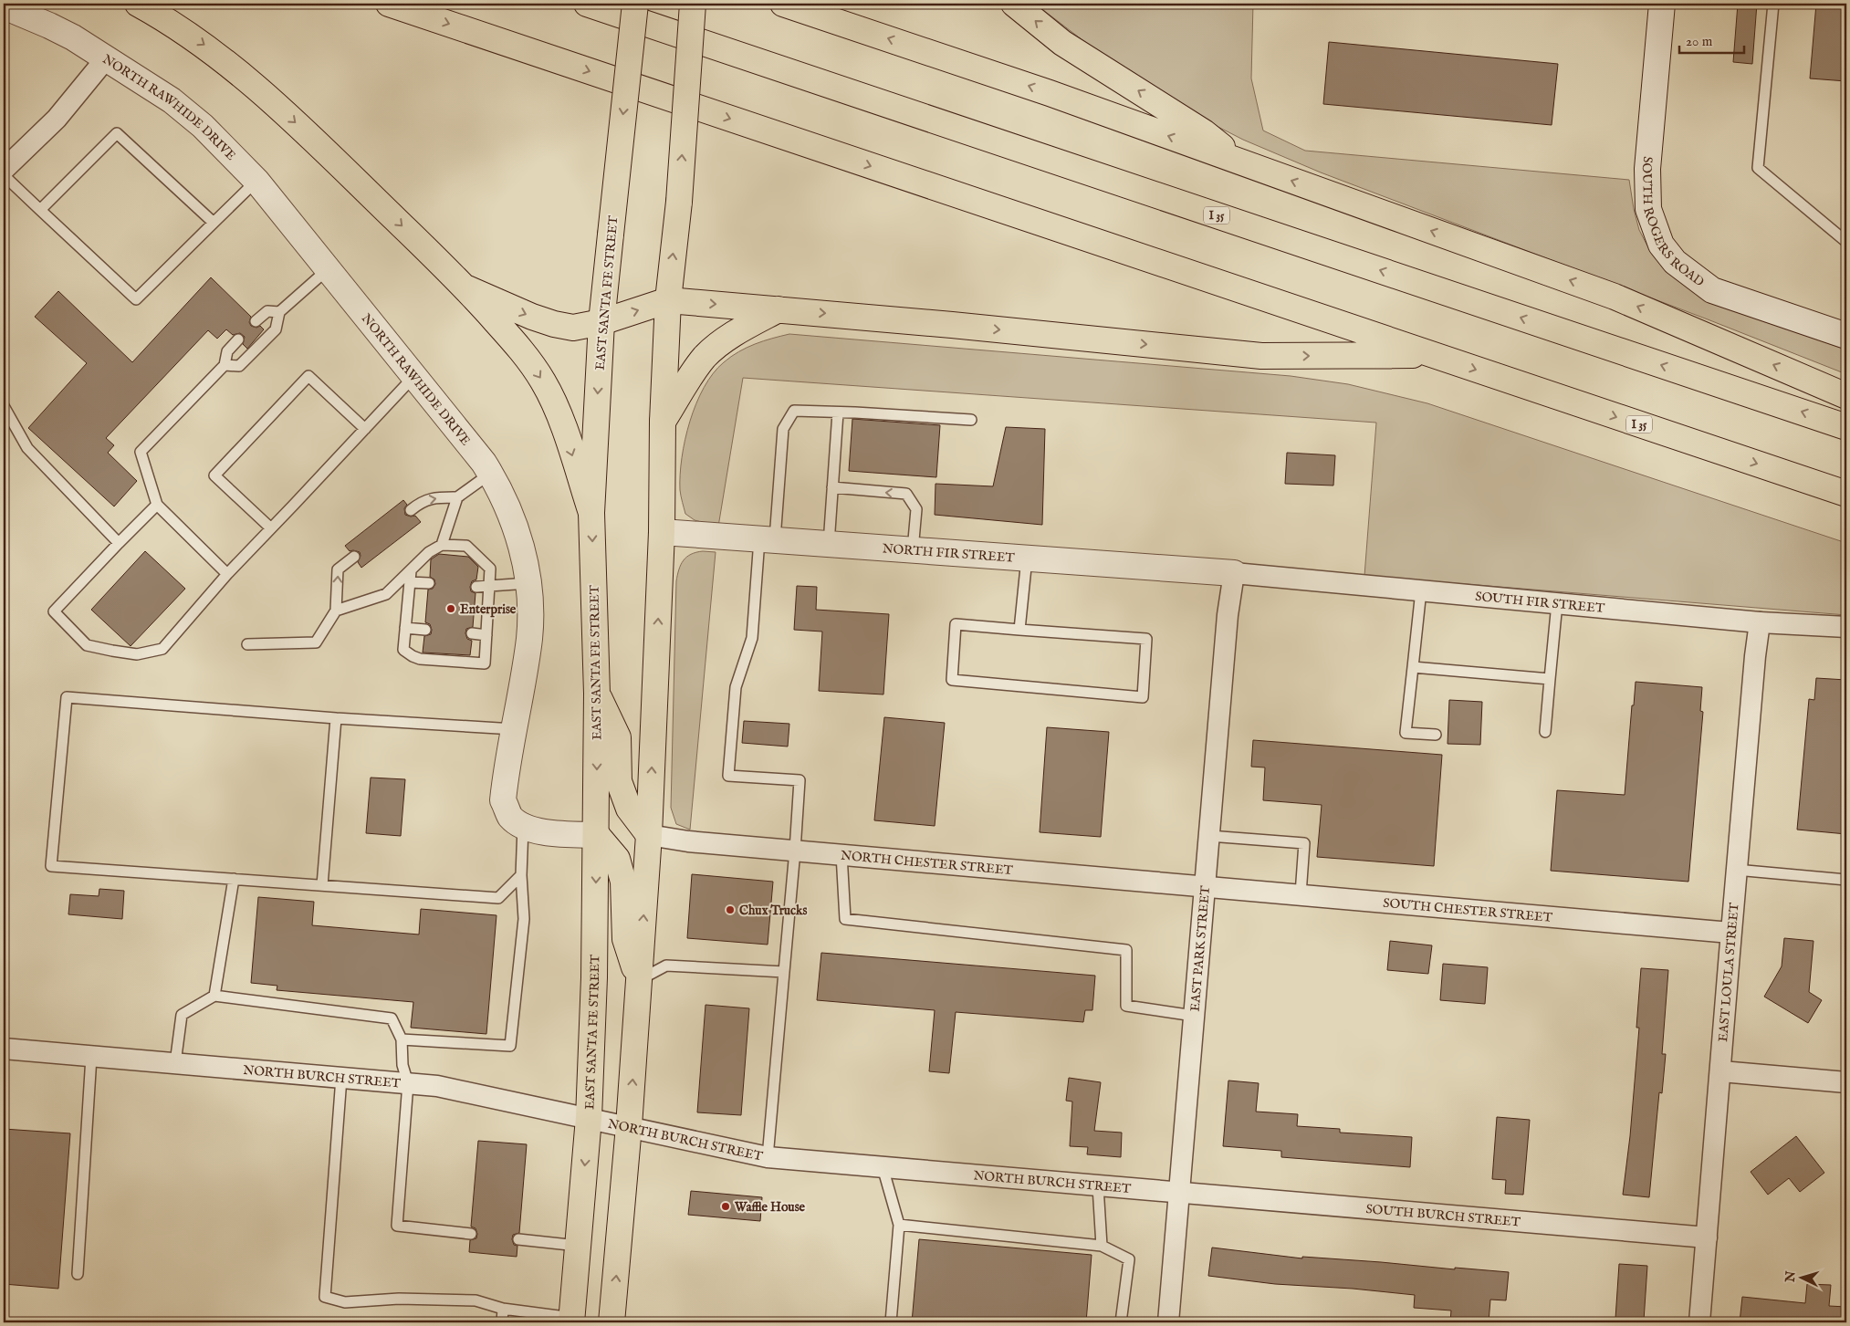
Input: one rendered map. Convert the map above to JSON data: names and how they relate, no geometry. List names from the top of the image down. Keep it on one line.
{"streets":{"main road":["I 35","EAST SANTA FE STREET"],"street":["NORTH RAWHIDE DRIVE","SOUTH ROGERS ROAD","NORTH FIR STREET","SOUTH FIR STREET","NORTH CHESTER STREET","SOUTH CHESTER STREET","EAST PARK STREET","EAST LOULA STREET","NORTH BURCH STREET","SOUTH BURCH STREET"]},"crossings":[["EAST SANTA FE STREET","NORTH BURCH STREET"],["NORTH FIR STREET","SOUTH FIR STREET"],["NORTH FIR STREET","EAST PARK STREET"],["SOUTH FIR STREET","EAST PARK STREET"],["SOUTH FIR STREET","EAST LOULA STREET"],["NORTH CHESTER STREET","SOUTH CHESTER STREET"],["NORTH CHESTER STREET","EAST PARK STREET"],["SOUTH CHESTER STREET","EAST PARK STREET"],["SOUTH CHESTER STREET","EAST LOULA STREET"],["EAST PARK STREET","NORTH BURCH STREET"],["EAST PARK STREET","SOUTH BURCH STREET"],["EAST LOULA STREET","SOUTH BURCH STREET"],["NORTH BURCH STREET","SOUTH BURCH STREET"]],"places":["Enterprise","Chux Trucks","Waffle House"],"scale_bar":"20 m","north":"left"}
